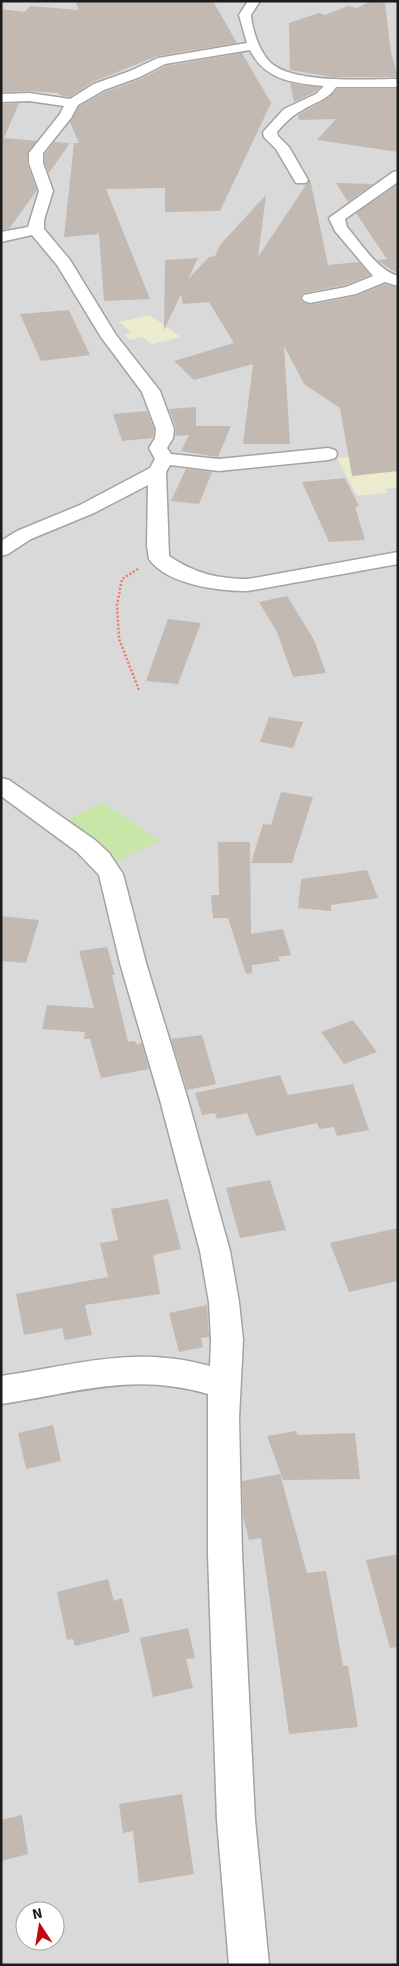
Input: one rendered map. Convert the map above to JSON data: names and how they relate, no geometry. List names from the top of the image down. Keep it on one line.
{"north":"top"}
